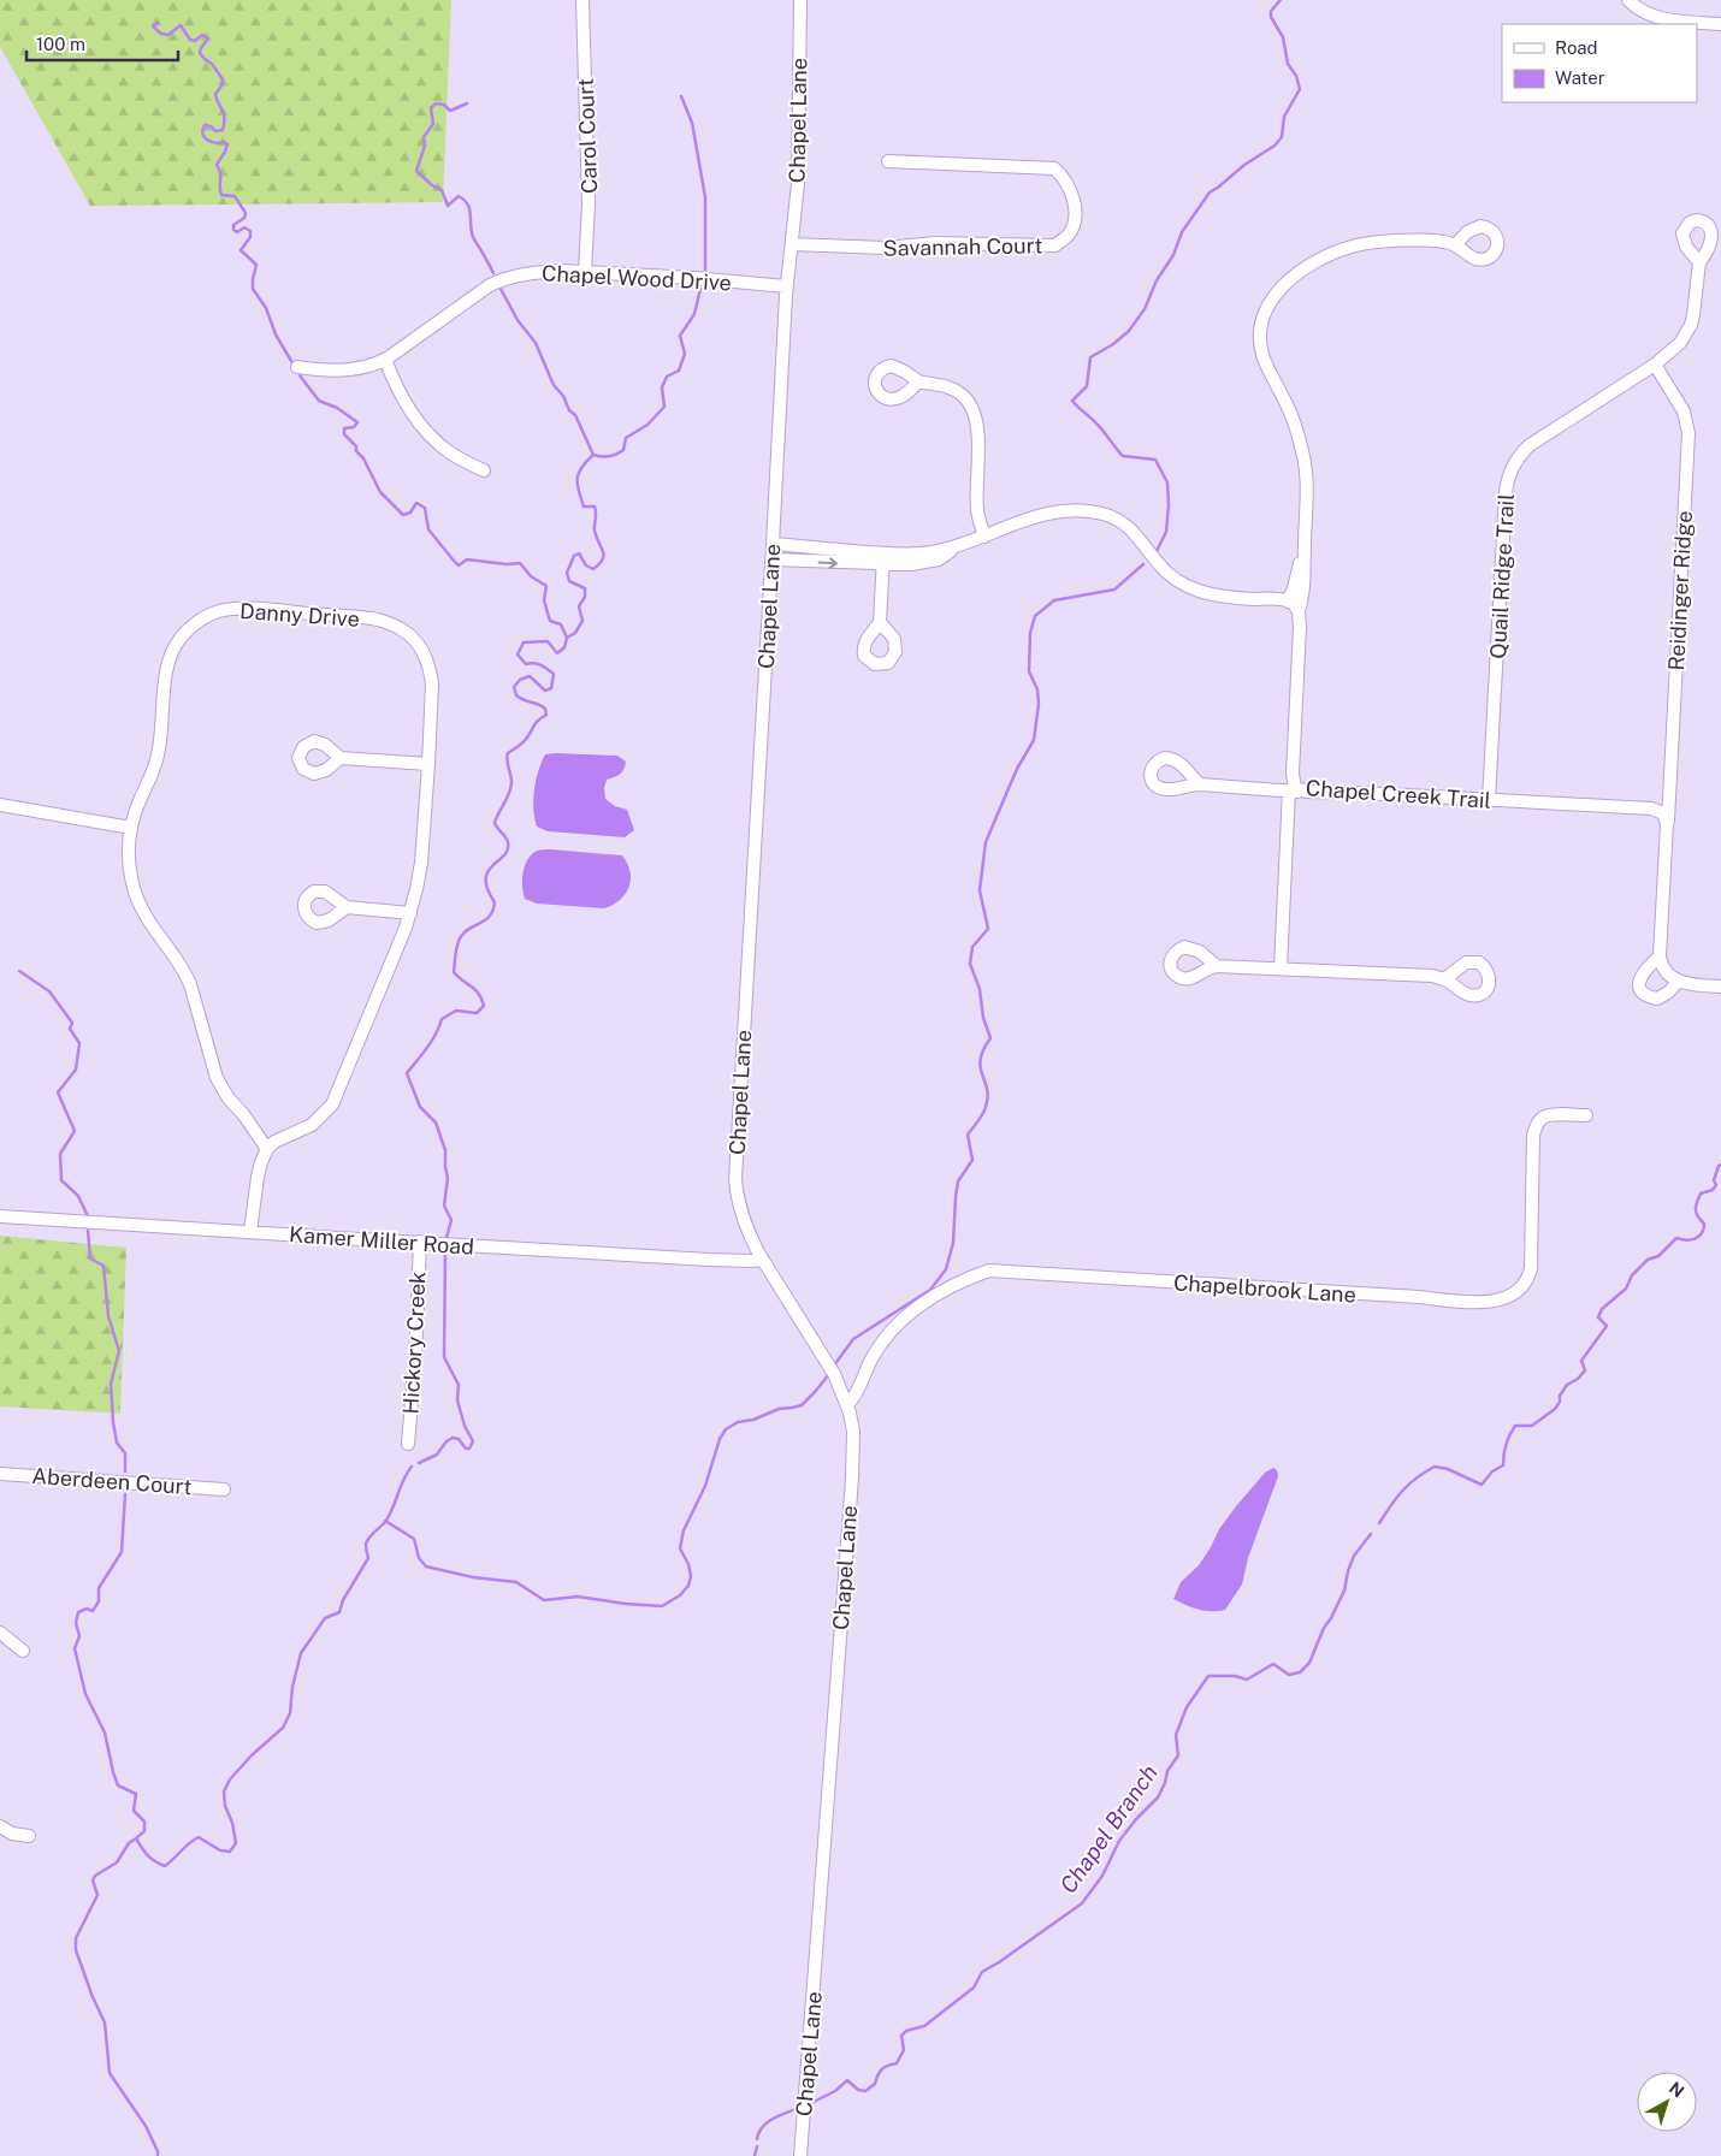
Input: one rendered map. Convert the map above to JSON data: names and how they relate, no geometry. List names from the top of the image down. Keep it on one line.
{"streets":{"street":["Chapel Lane","Carol Court","Savannah Court","Chapel Wood Drive","Quail Ridge Trail","Reidinger Ridge","Danny Drive","Chapel Creek Trail","Kamer Miller Road","Chapelbrook Lane","Hickory Creek","Aberdeen Court"]},"crossings":[["Chapel Lane","Savannah Court"],["Chapel Lane","Chapel Wood Drive"],["Chapel Lane","Kamer Miller Road"],["Chapel Lane","Chapelbrook Lane"],["Carol Court","Chapel Wood Drive"],["Quail Ridge Trail","Reidinger Ridge"],["Quail Ridge Trail","Chapel Creek Trail"],["Reidinger Ridge","Chapel Creek Trail"],["Kamer Miller Road","Hickory Creek"]],"water":["Chapel Branch"],"legend":["Road","Water"],"scale_bar":"100 m","north":"top right"}
